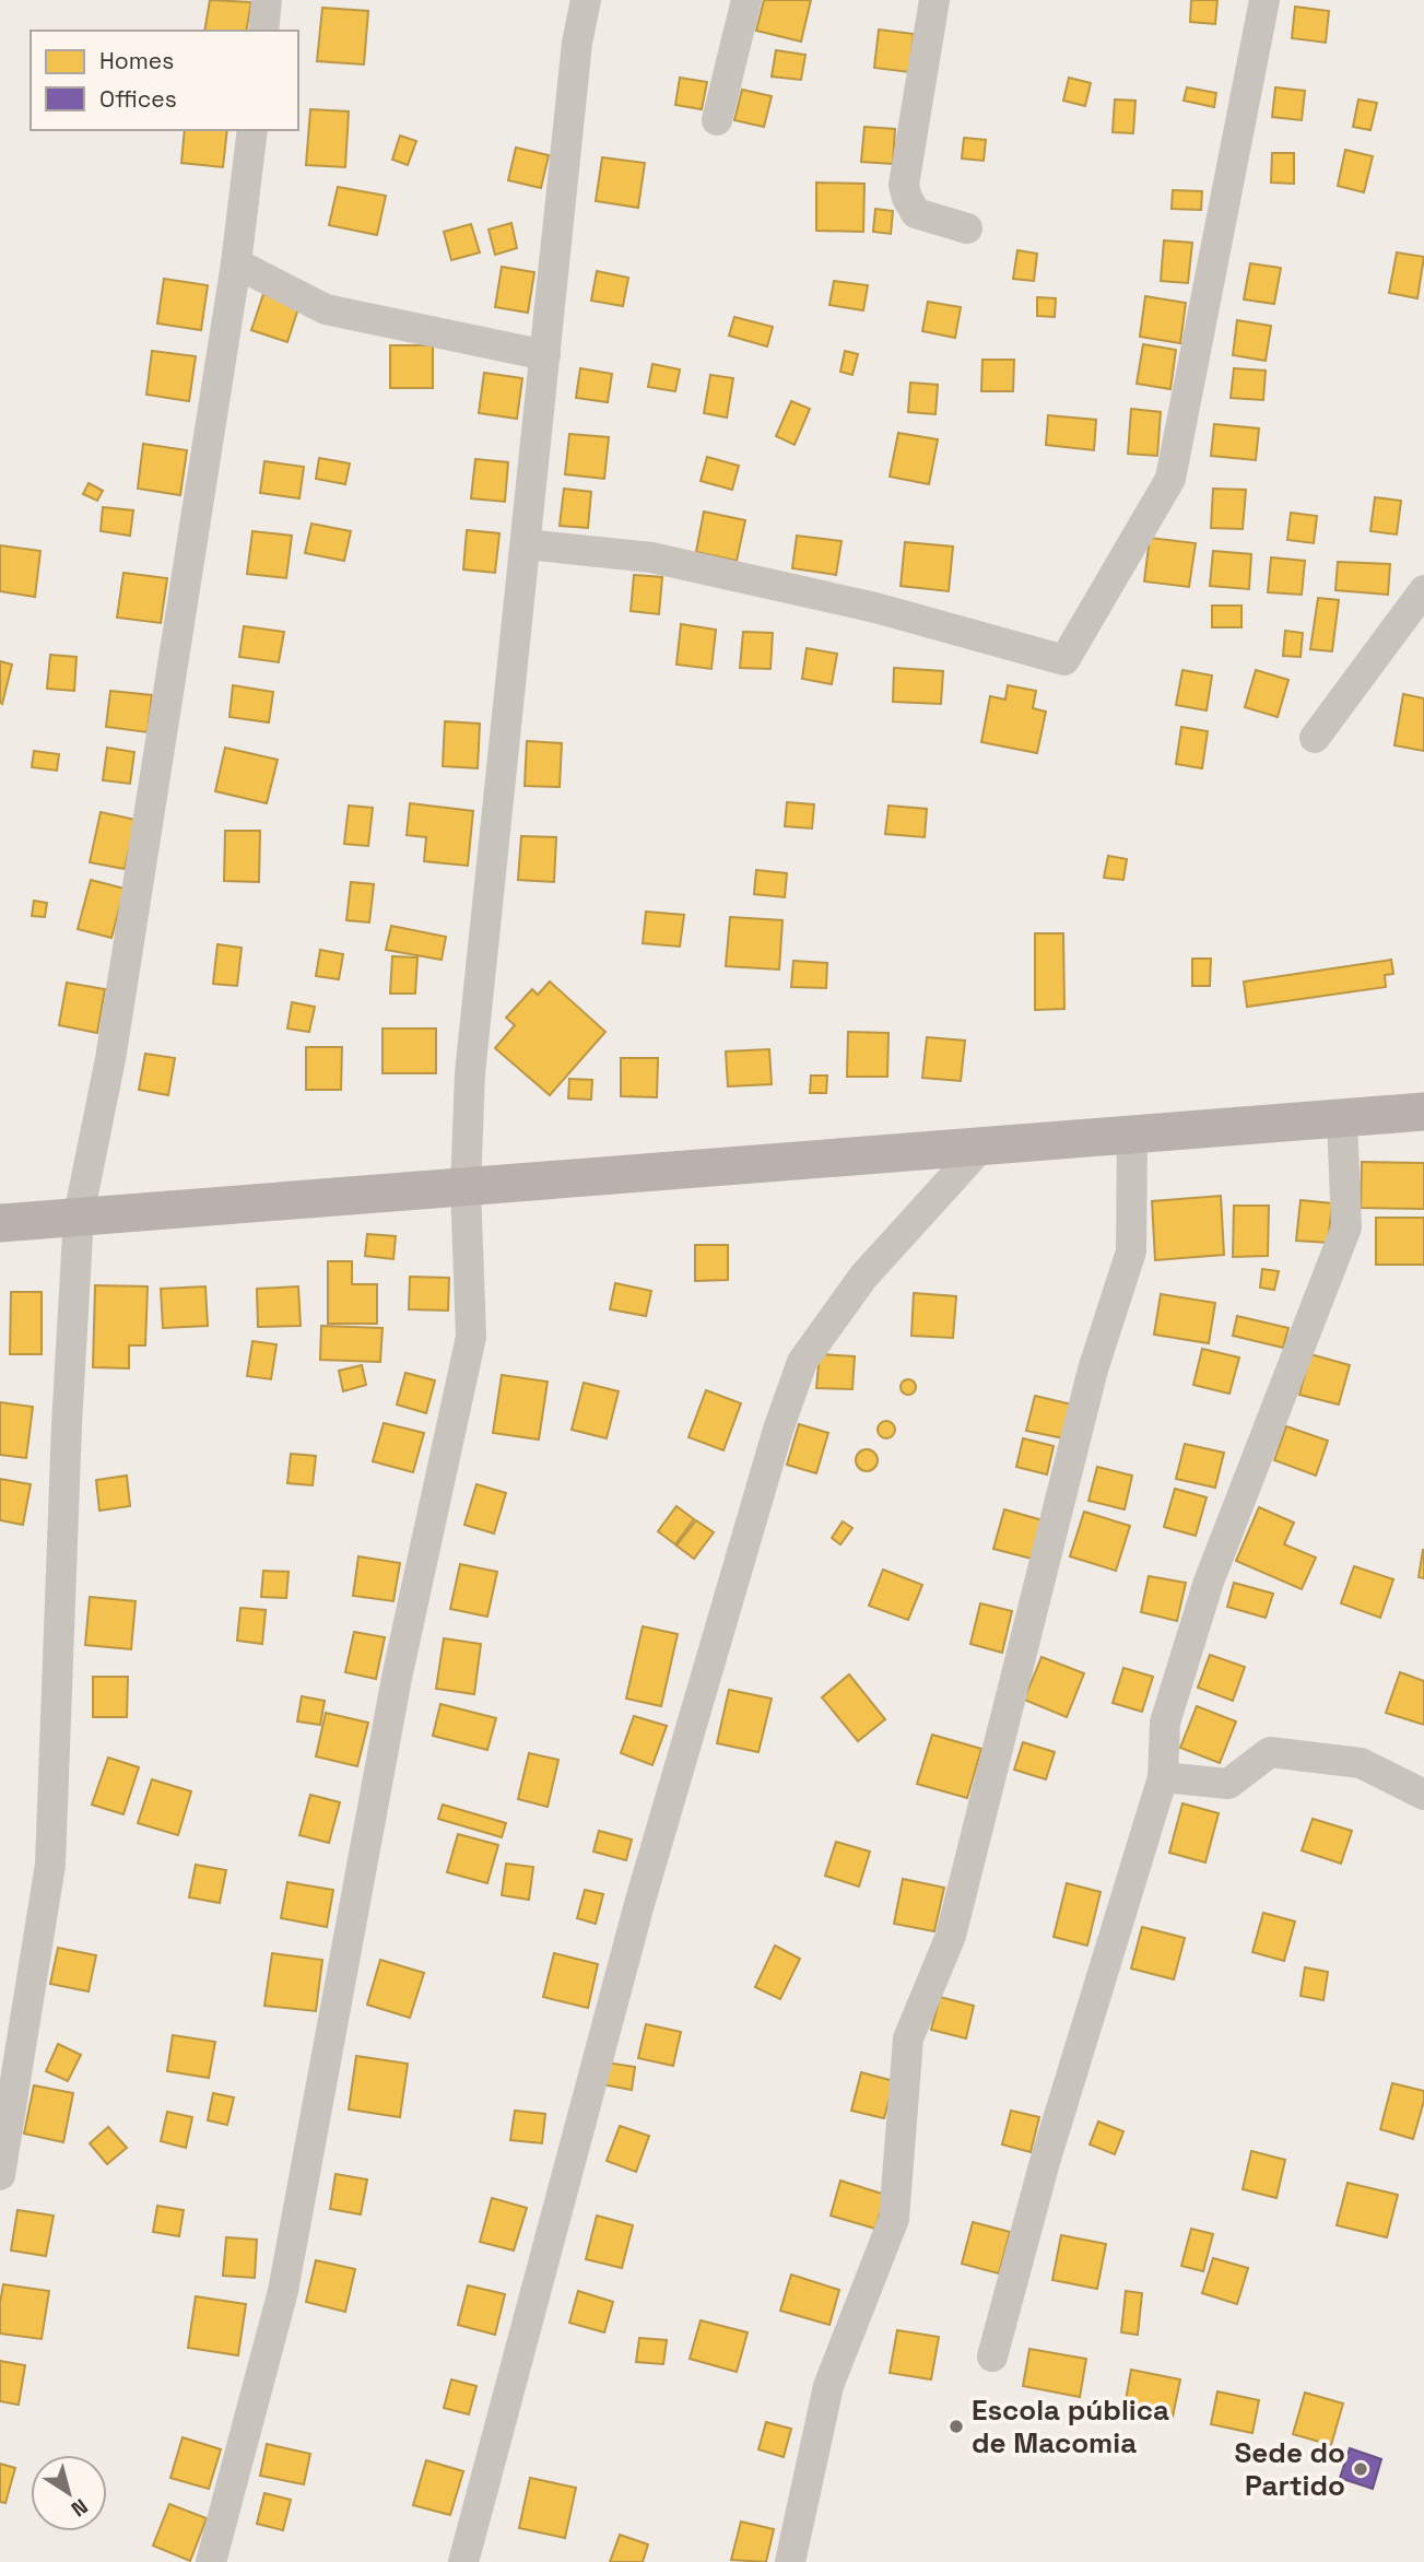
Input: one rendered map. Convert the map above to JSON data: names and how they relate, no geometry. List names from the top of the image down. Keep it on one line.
{"places":["Escola pública de Macomia","Sede do Partido"],"legend":["Homes","Offices"],"north":"bottom right"}
